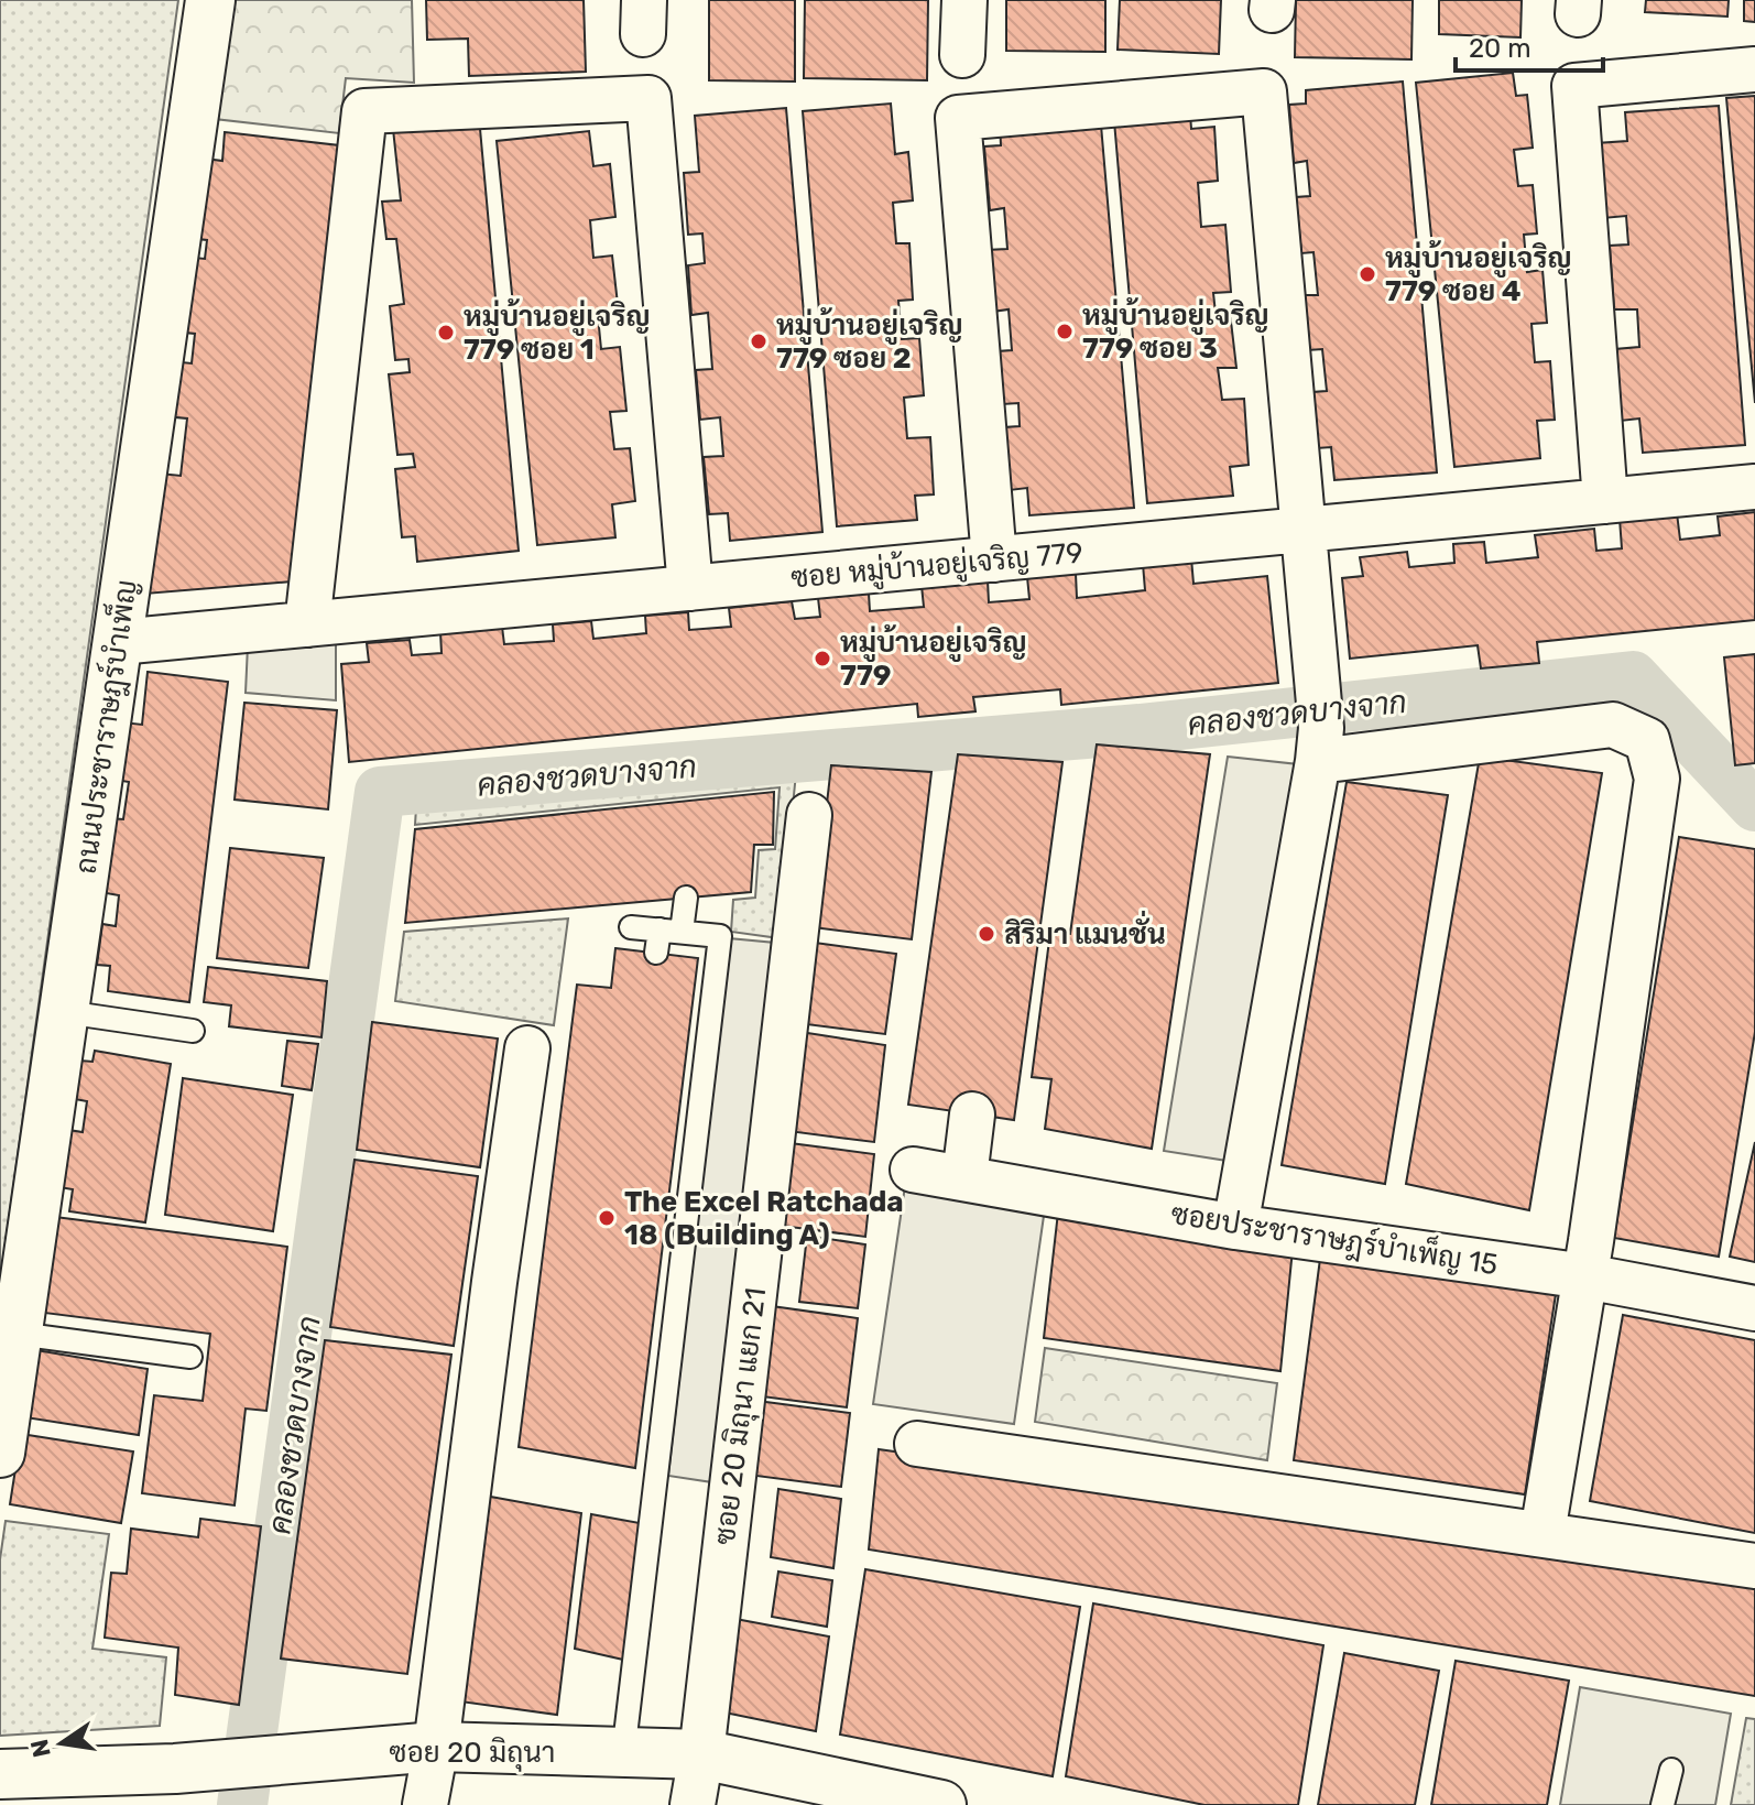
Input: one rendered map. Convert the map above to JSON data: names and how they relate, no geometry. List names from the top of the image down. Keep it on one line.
{"streets":{"street":["ซอย หมู่บ้านอยู่เจริญ 779","ถนนประชาราษฎร์บำเพ็ญ","ซอยประชาราษฎร์บำเพ็ญ 15","ซอย 20 มิถุนา แยก 21","ซอย 20 มิถุนา"]},"crossings":[["ซอย หมู่บ้านอยู่เจริญ 779","ถนนประชาราษฎร์บำเพ็ญ"],["ซอย 20 มิถุนา แยก 21","ซอย 20 มิถุนา"]],"water":["คลองชวดบางจาก"],"places":["หมู่บ้านอยู่เจริญ 779 ซอย 4","หมู่บ้านอยู่เจริญ 779 ซอย 3","หมู่บ้านอยู่เจริญ 779 ซอย 1","หมู่บ้านอยู่เจริญ 779 ซอย 2","หมู่บ้านอยู่เจริญ 779","สิริมา แมนชั่น","The Excel Ratchada 18 (Building A)"],"scale_bar":"20 m","north":"left"}
